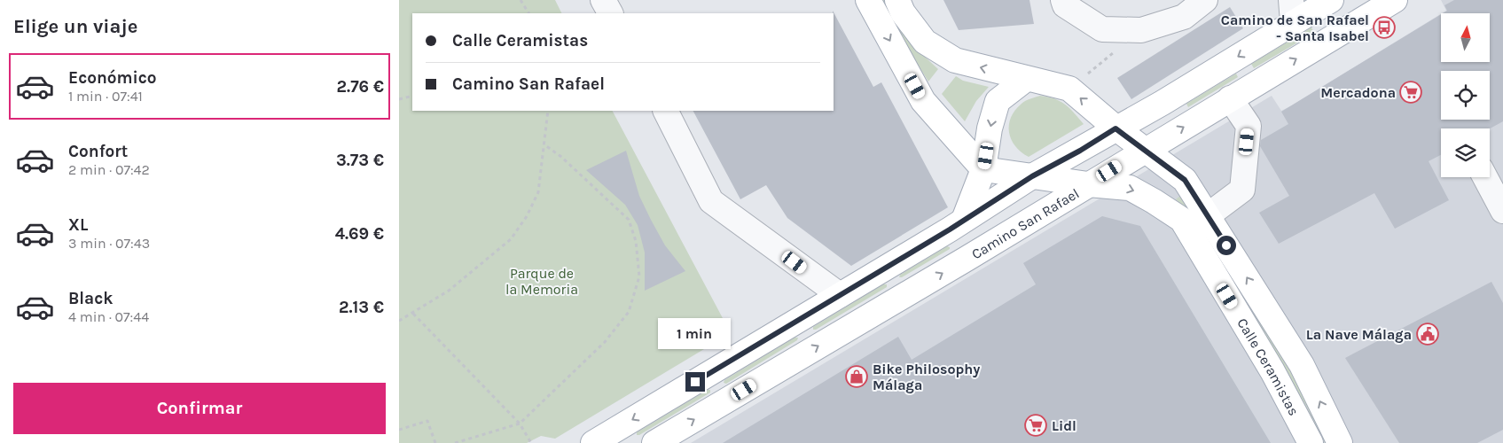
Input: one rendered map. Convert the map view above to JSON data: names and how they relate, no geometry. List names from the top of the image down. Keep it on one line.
{"streets":{"main road":["Camino San Rafael","Calle Ceramistas"]},"crossings":[["Camino San Rafael","Calle Ceramistas"]],"parks":["Parque de la Memoria"],"places":{"bus stop":["Camino de San Rafael - Santa Isabel"],"supermarket":["Mercadona","Lidl"],"public building":["La Nave Málaga"],"shop":["Bike Philosophy Málaga"]},"north":"top","page":{"heading":"Elige un viaje","banner":["Calle Ceramistas","Camino San Rafael"],"list":[{"name":"Económico","note":"1 min · 07:41","value":"2.76 €"},{"name":"Confort","note":"2 min · 07:42","value":"3.73 €"},{"name":"XL","note":"3 min · 07:43","value":"4.69 €"},{"name":"Black","note":"4 min · 07:44","value":"2.13 €"}],"bubble":"1 min","buttons":"Confirmar"}}
